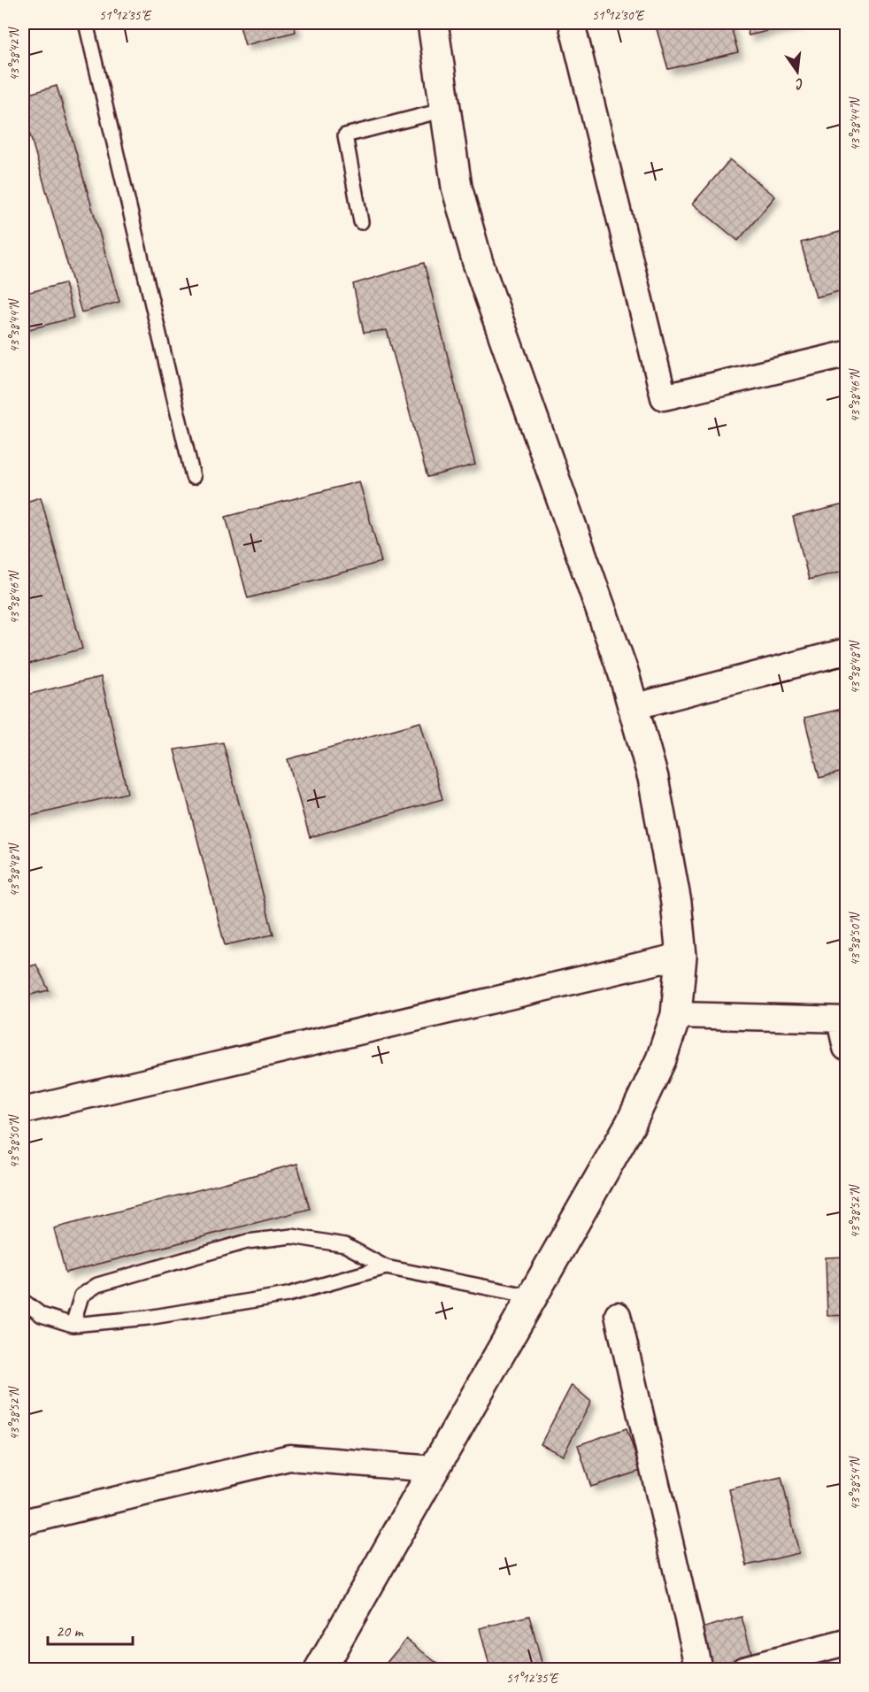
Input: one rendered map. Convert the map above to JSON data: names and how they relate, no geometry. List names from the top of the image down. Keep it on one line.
{"scale_bar":"20 m","north":"bottom","coordinates":["51°12'35\"E","51°12'30\"E","43°38'42\"N","43°38'44\"N","43°38'46\"N","43°38'48\"N","43°38'50\"N","43°38'52\"N","43°38'54\"N"]}
